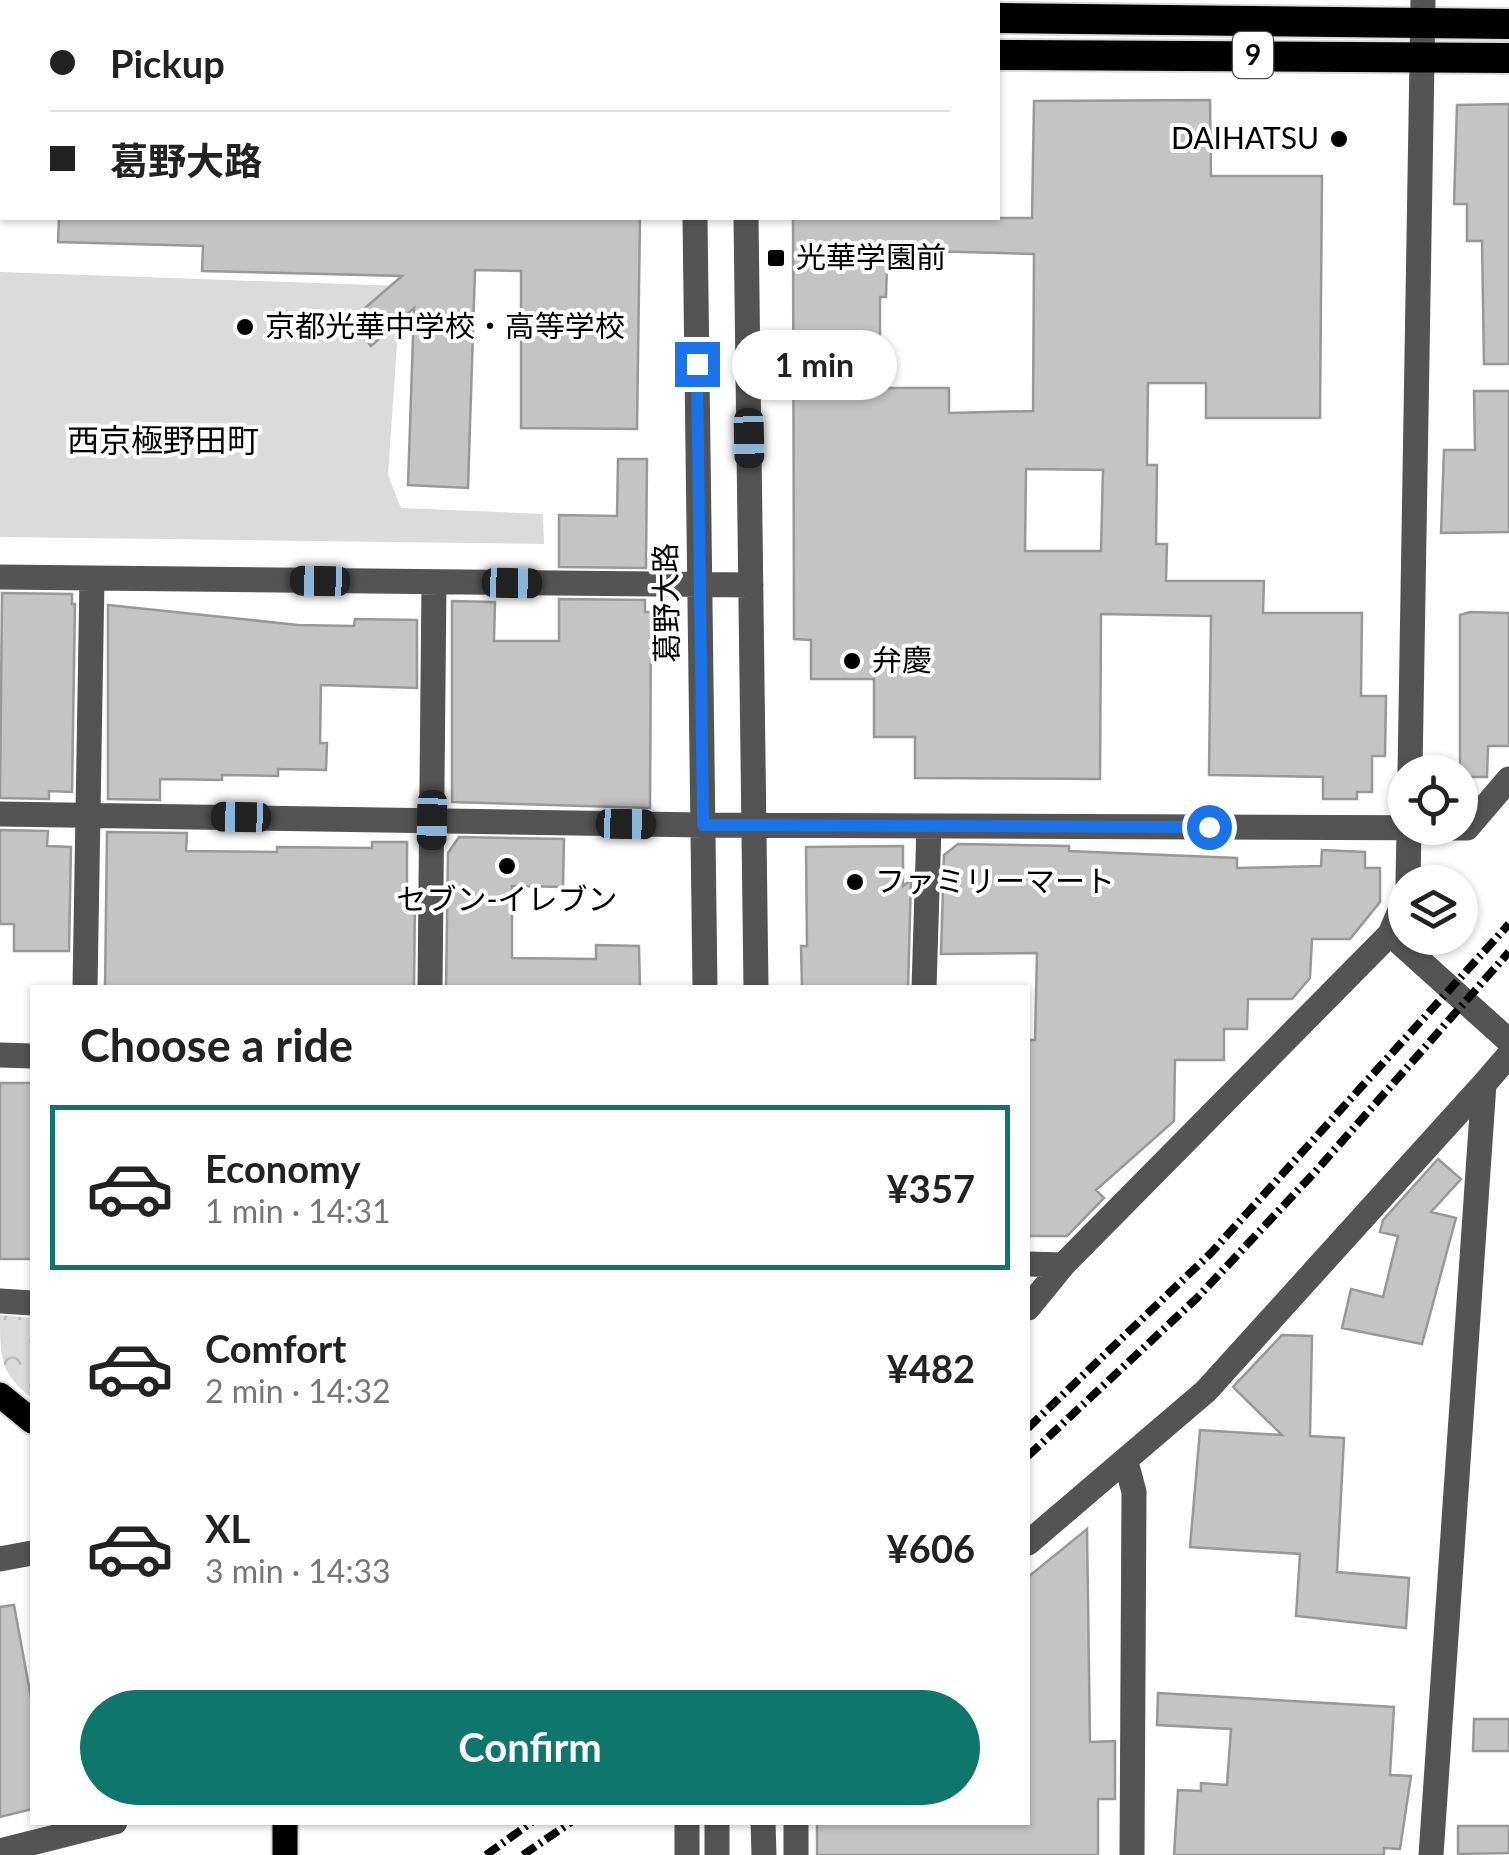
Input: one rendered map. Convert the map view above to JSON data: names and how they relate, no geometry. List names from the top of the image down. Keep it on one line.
{"streets":{"highway":["9"],"street":["葛野大路"]},"districts":["西京極野田町"],"places":{"other":["DAIHATSU","京都光華中学校・高等学校","弁慶","セブン-イレブン","ファミリーマート"],"transit":["光華学園前"]},"page":{"banner":["Pickup","葛野大路"],"bubble":"1 min","heading":"Choose a ride","list":[{"name":"Economy","note":"1 min · 14:31","value":"¥357"},{"name":"Comfort","note":"2 min · 14:32","value":"¥482"},{"name":"XL","note":"3 min · 14:33","value":"¥606"}],"buttons":"Confirm"}}
